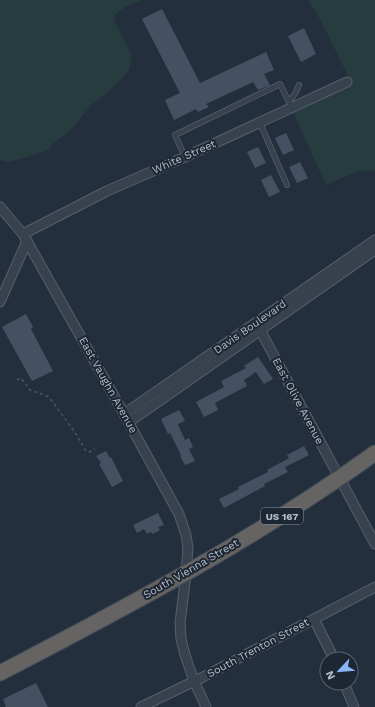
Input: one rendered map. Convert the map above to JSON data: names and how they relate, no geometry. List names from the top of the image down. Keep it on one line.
{"streets":{"highway":["US 167","South Vienna Street"],"street":["White Street","Davis Boulevard","East Vaughn Avenue","East Olive Avenue","South Trenton Street"]},"crossings":[["White Street","East Vaughn Avenue"],["Davis Boulevard","East Vaughn Avenue"],["Davis Boulevard","East Olive Avenue"],["East Vaughn Avenue","South Vienna Street"],["East Vaughn Avenue","South Trenton Street"],["East Olive Avenue","South Vienna Street"]],"north":"bottom left"}
